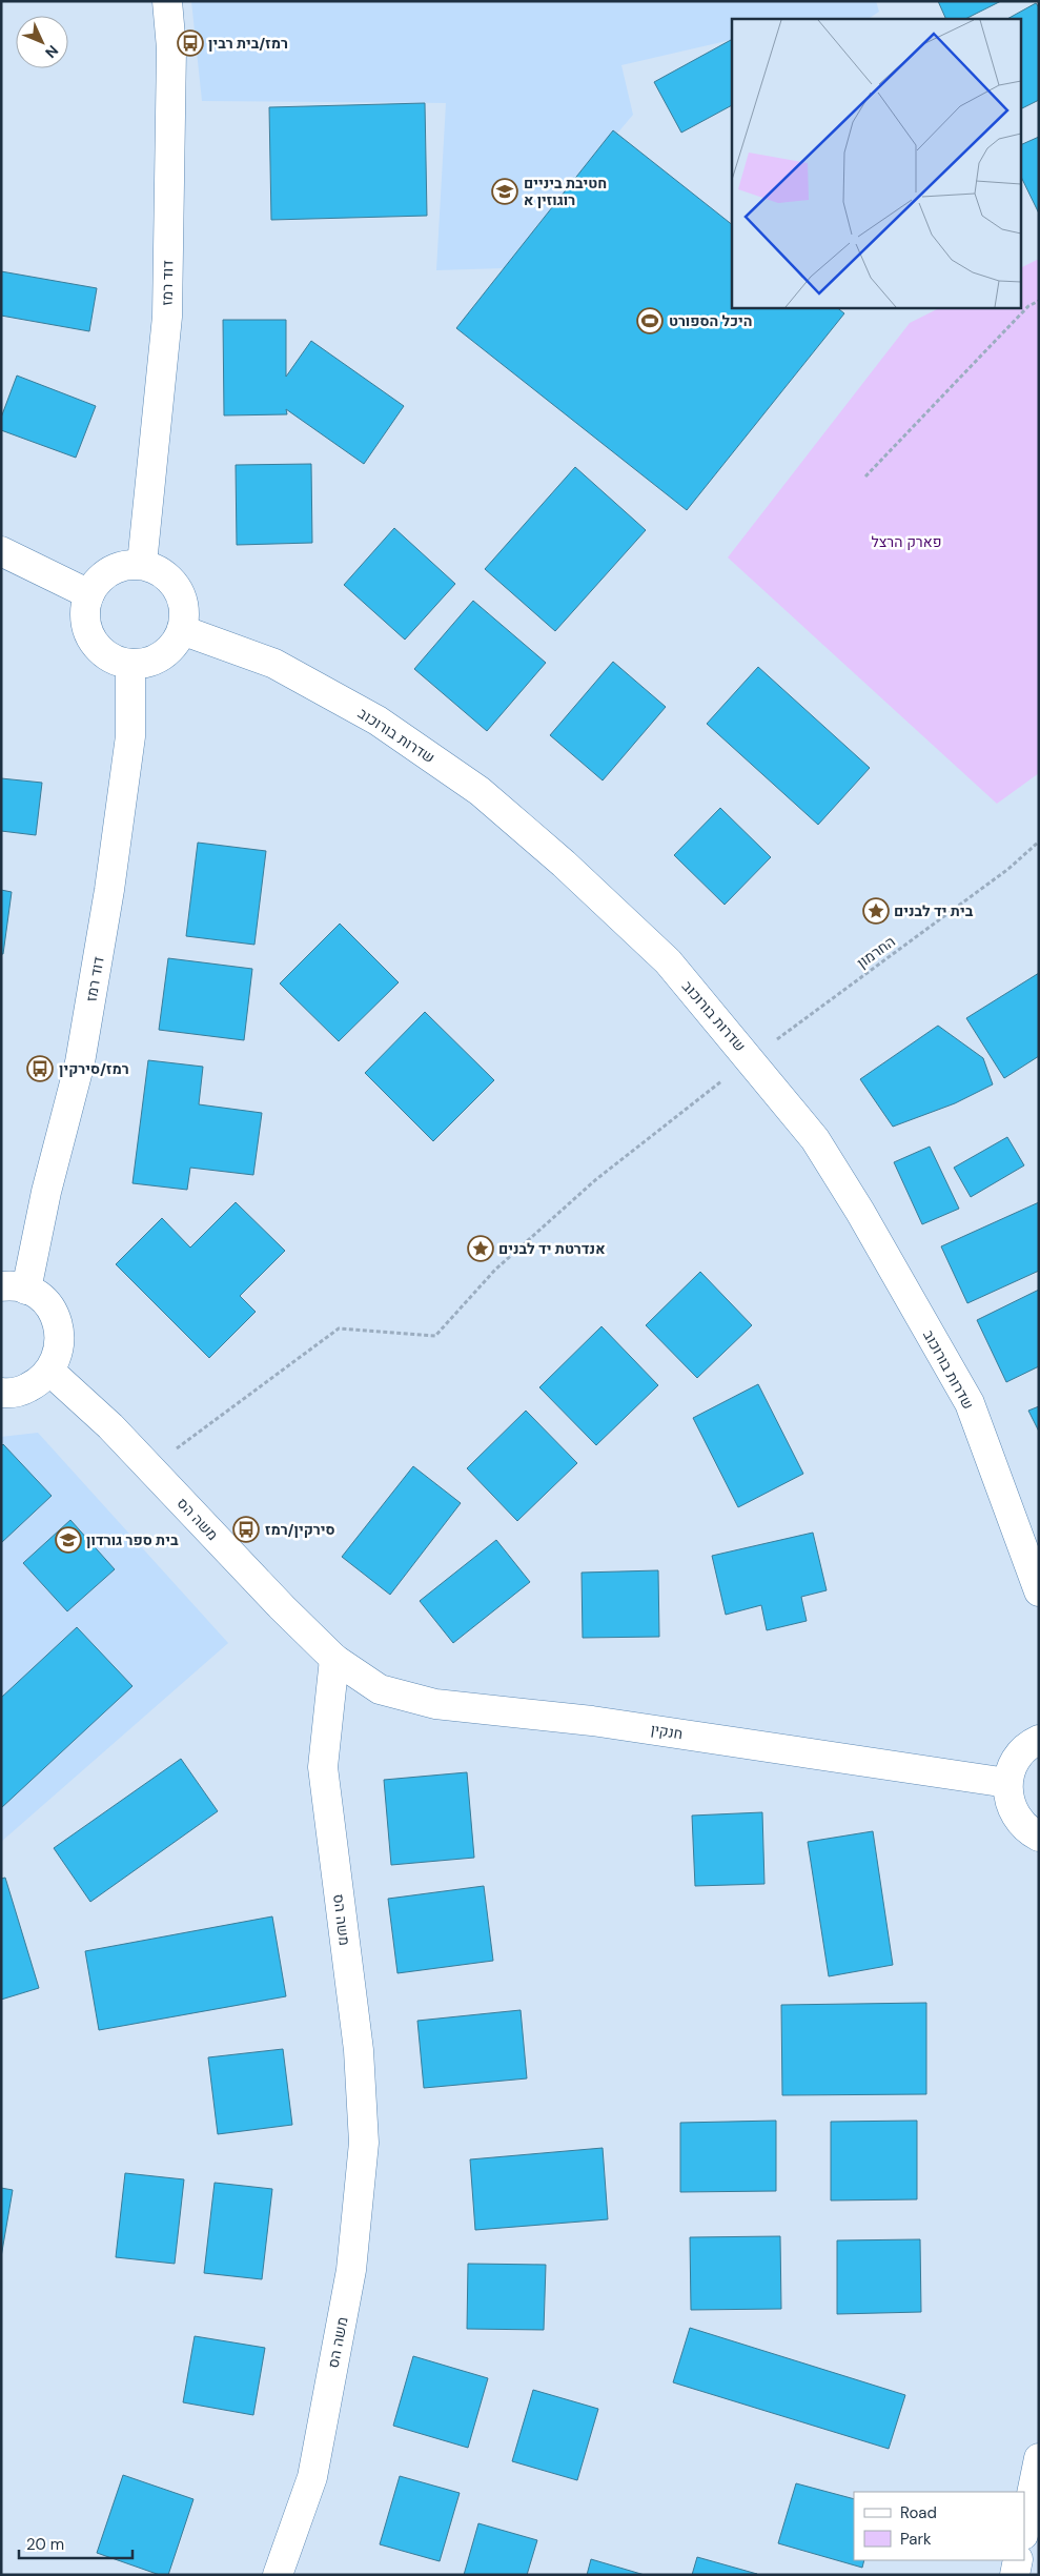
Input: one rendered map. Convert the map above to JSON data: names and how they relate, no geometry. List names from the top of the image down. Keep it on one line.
{"streets":{"street":["דוד רמז","שדרות בורוכוב","משה הס","חנקין"],"path":["החרמון"]},"crossings":[["דוד רמז","שדרות בורוכוב"],["שדרות בורוכוב","החרמון"],["החרמון","משה הס"],["משה הס","חנקין"]],"parks":["פארק הרצל"],"places":{"bus stop":["רמז/בית רבין","רמז/סירקין","סירקין/רמז"],"school or university":["חטיבת ביניים רוגוזין א","בית ספר גורדון"],"sports":["היכל הספורט"],"place":["בית יד לבנים","אנדרטת יד לבנים"]},"legend":["Road","Park"],"scale_bar":"20 m","north":"bottom right"}
